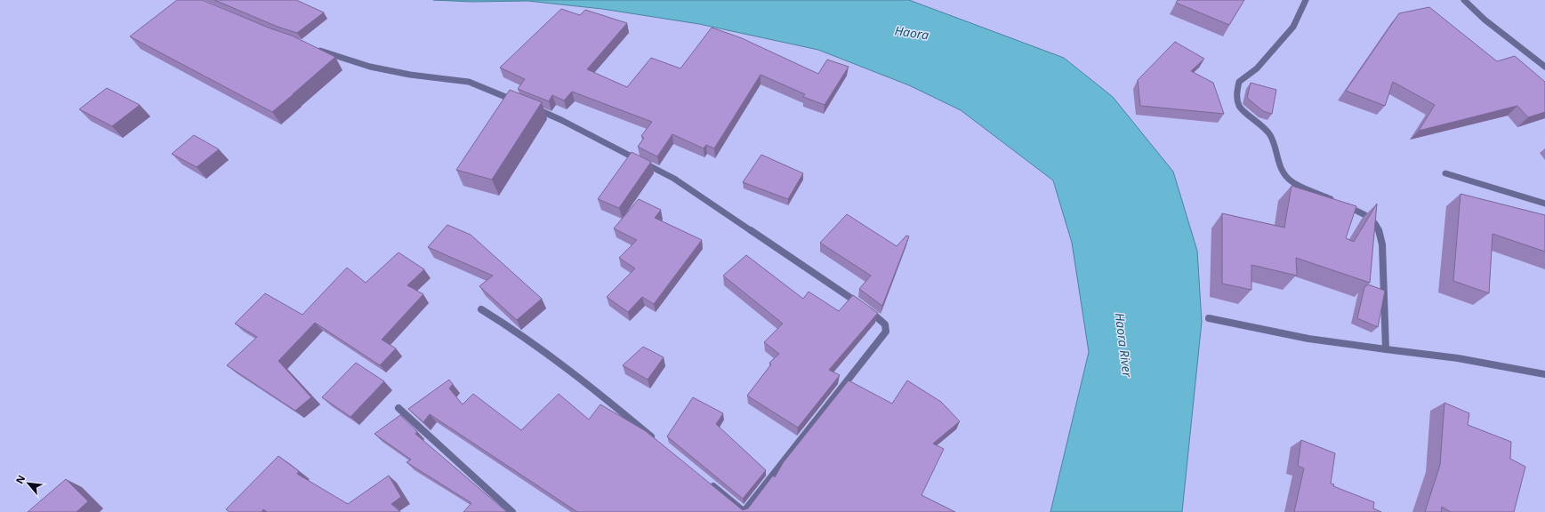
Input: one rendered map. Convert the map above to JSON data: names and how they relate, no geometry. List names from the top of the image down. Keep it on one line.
{"water":["Haora","Haora River"],"north":"top left"}
